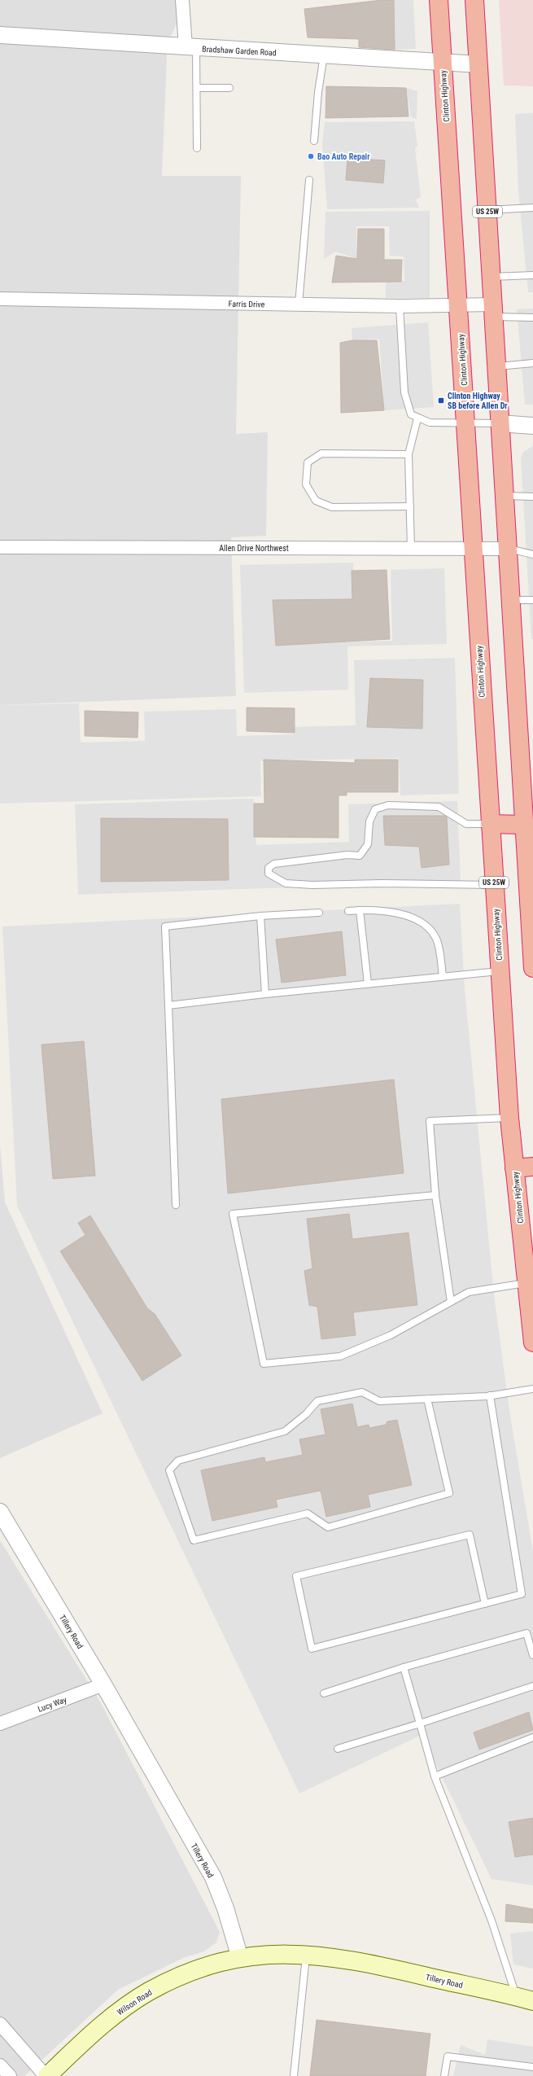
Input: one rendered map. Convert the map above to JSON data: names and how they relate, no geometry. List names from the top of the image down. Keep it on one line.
{"streets":{"highway":["Clinton Highway","US 25W"],"main road":["Tillery Road","Wilson Road"],"street":["Bradshaw Garden Road","Farris Drive","Allen Drive Northwest","Lucy Way"]},"crossings":[["Bradshaw Garden Road","Clinton Highway"],["Bradshaw Garden Road","US 25W"],["Clinton Highway","Farris Drive"],["Clinton Highway","Allen Drive Northwest"],["US 25W","Farris Drive"],["US 25W","Allen Drive Northwest"],["Tillery Road","Lucy Way"],["Tillery Road","Wilson Road"]],"places":{"other":["Bao Auto Repair"],"transit":["Clinton Highway SB before Allen Dr"]}}
